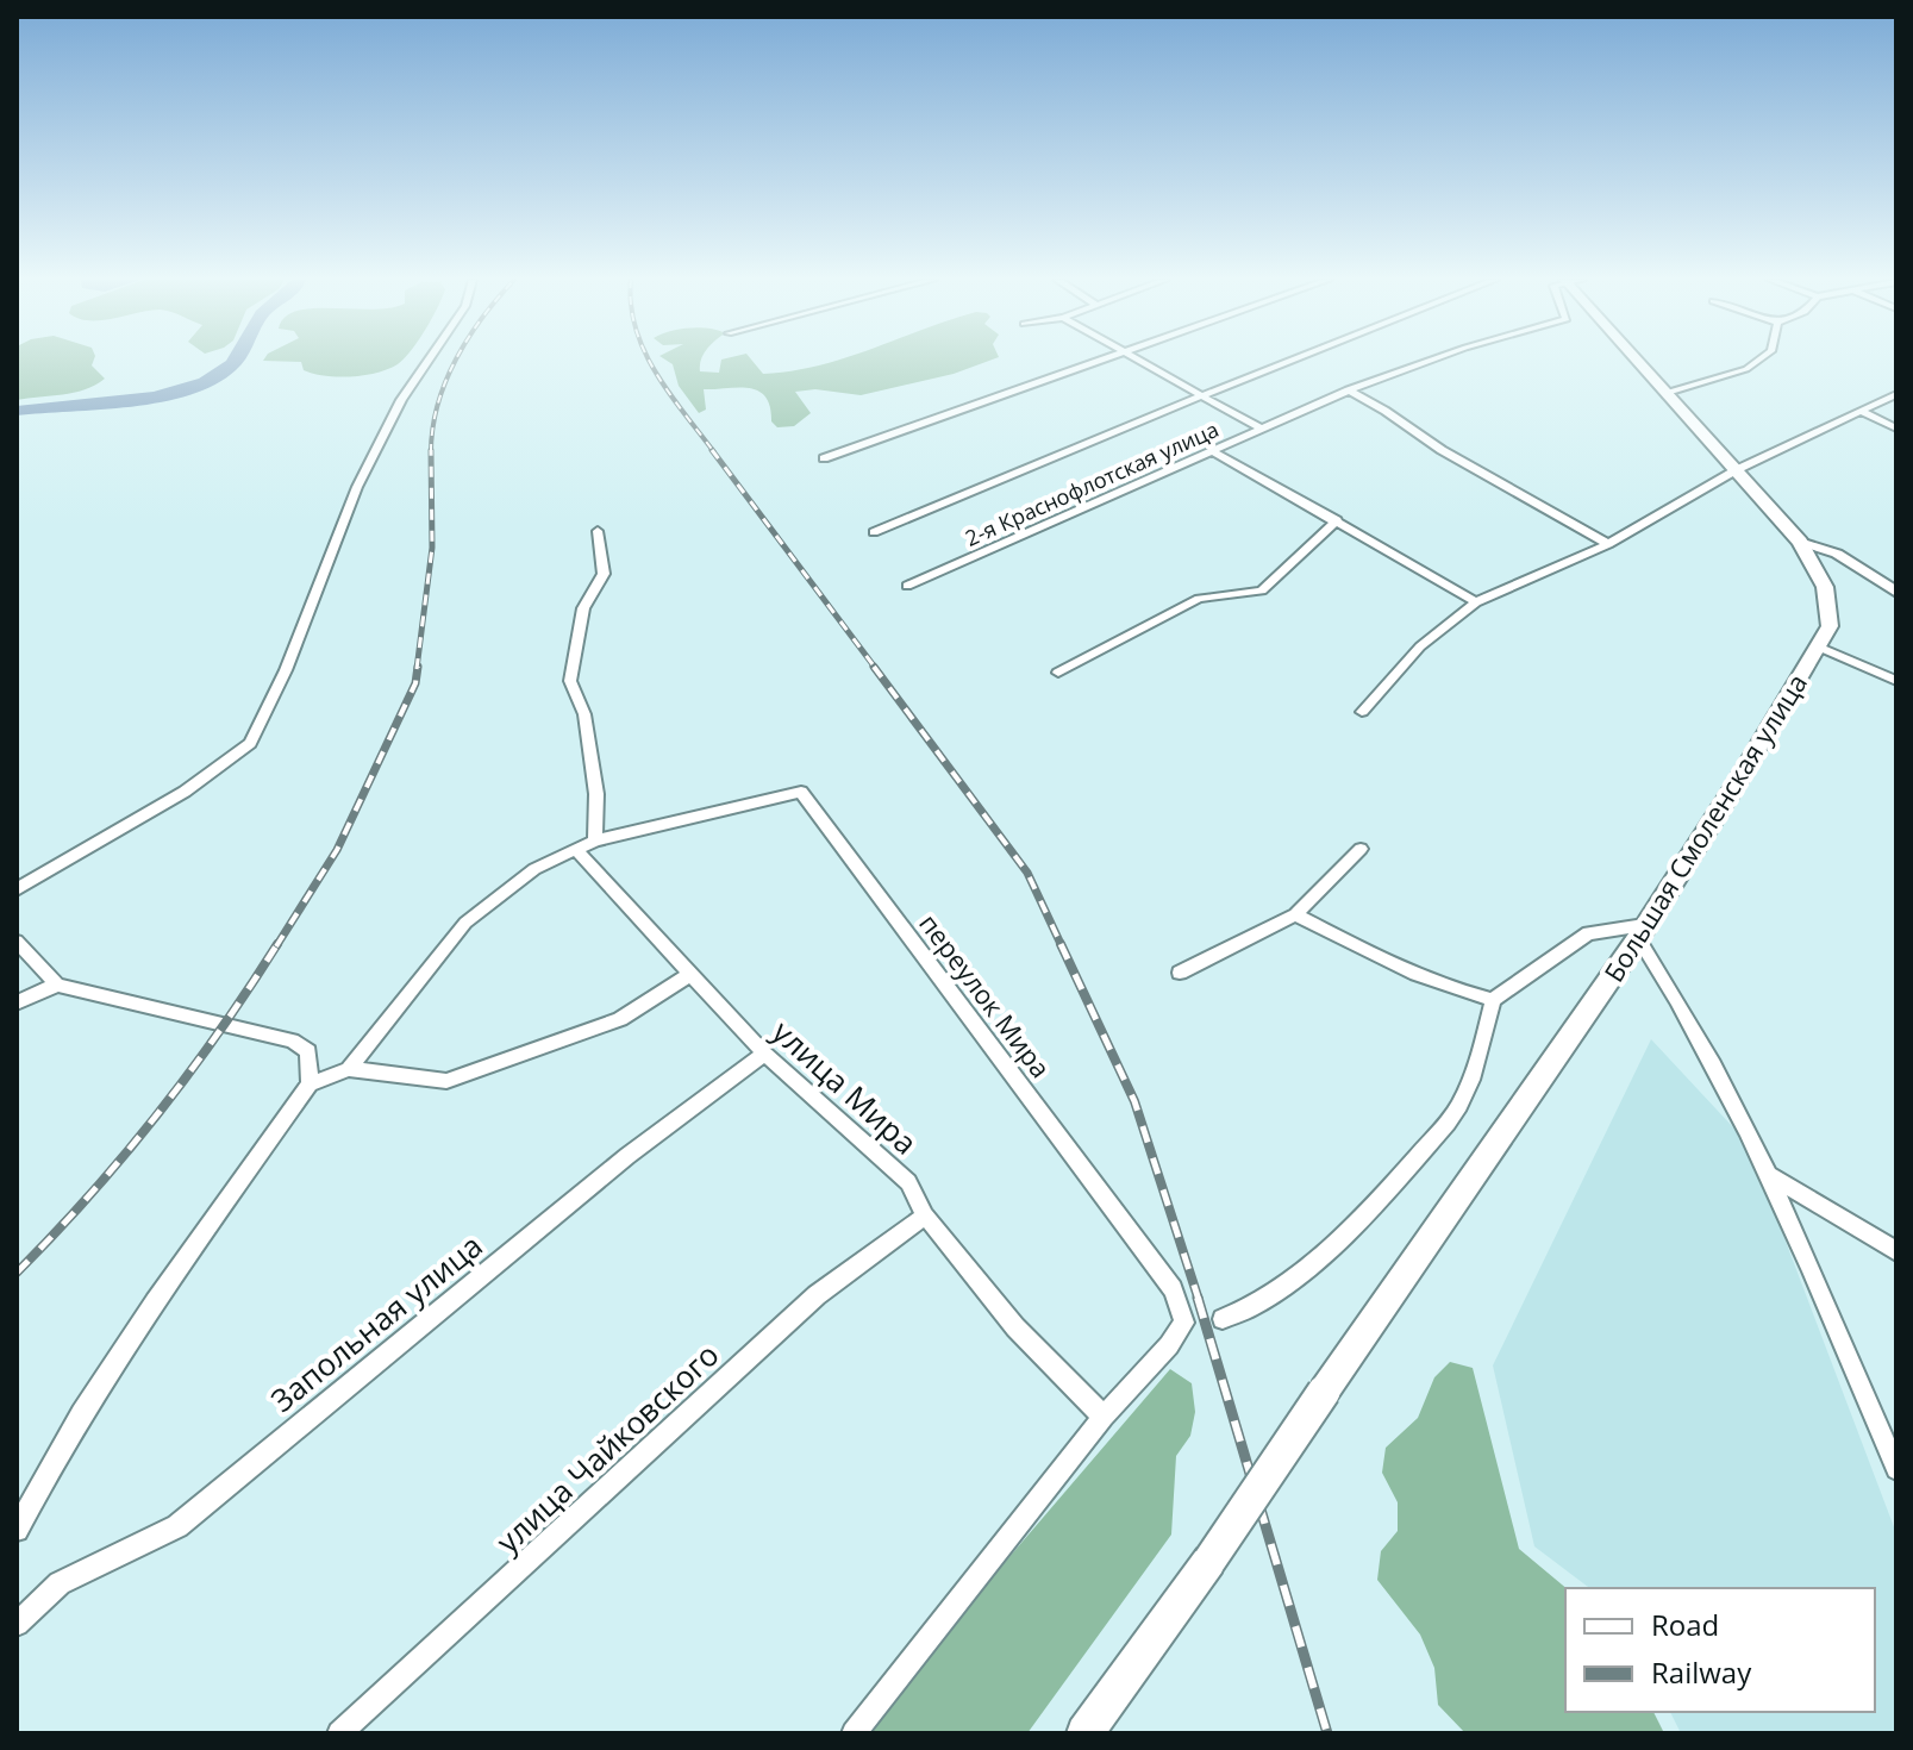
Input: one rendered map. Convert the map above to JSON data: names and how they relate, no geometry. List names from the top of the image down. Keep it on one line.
{"streets":{"main road":["Большая Смоленская улица"],"street":["2-я Краснофлотская улица","переулок Мира","улица Мира","Запольная улица","улица Чайковского"]},"crossings":[["переулок Мира","улица Мира"],["улица Мира","Запольная улица"],["улица Мира","улица Чайковского"]],"legend":["Road","Railway"]}
